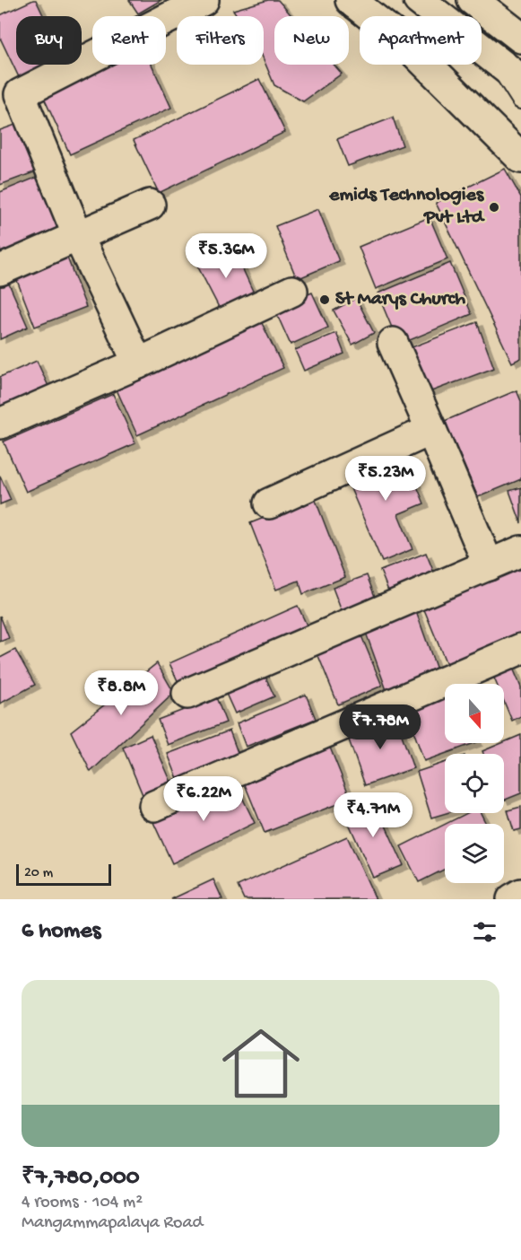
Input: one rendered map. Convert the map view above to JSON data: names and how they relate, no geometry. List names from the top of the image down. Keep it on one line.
{"places":["emids Technologies Pvt Ltd","St Marys Church"],"scale_bar":"20 m","north":"bottom","page":{"chip":["Buy","Rent","Filters","New","Apartment"],"price":["₹5.36M","₹5.23M","₹8.8M","₹7.78M","₹6.22M","₹4.71M"],"scale":"20 m","heading":"6 homes","list":[{"name":"₹7,780,000","note":"4 rooms · 104 m² · Mangammapalaya Road"}]}}
